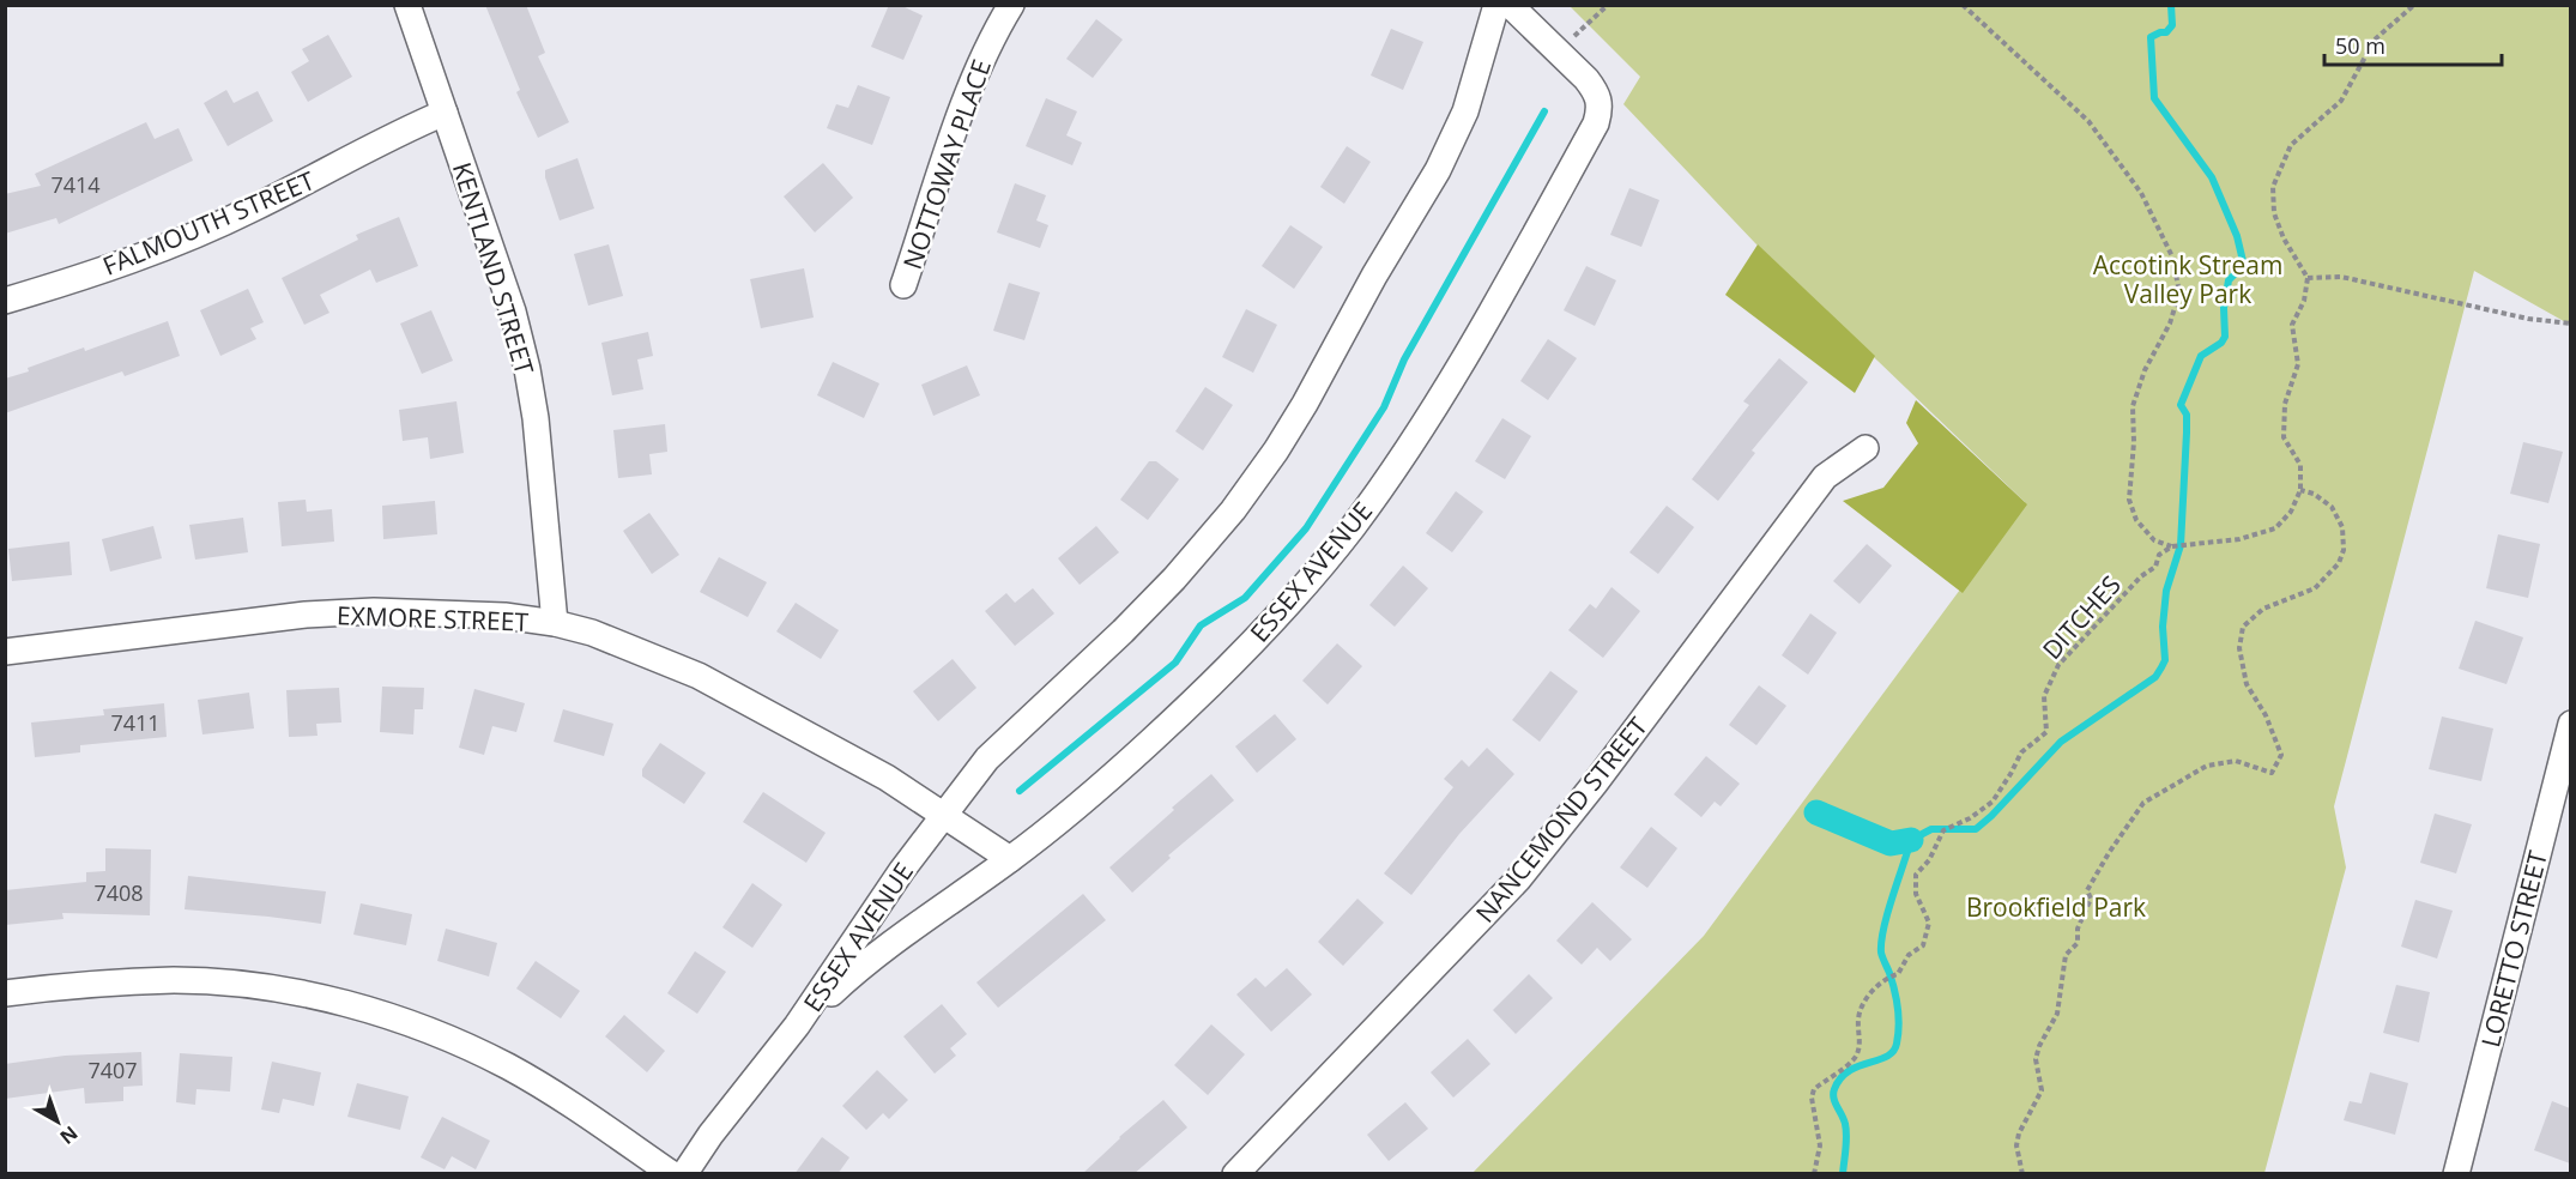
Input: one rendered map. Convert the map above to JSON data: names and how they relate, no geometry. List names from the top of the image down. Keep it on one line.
{"streets":{"street":["NOTTOWAY PLACE","FALMOUTH STREET","KENTLAND STREET","ESSEX AVENUE","EXMORE STREET","NANCEMOND STREET","LORETTO STREET"],"path":["DITCHES"]},"crossings":[["FALMOUTH STREET","KENTLAND STREET"],["KENTLAND STREET","EXMORE STREET"],["ESSEX AVENUE","EXMORE STREET"]],"parks":["Accotink Stream Valley Park","Brookfield Park"],"house_numbers":["7414","7411","7408","7407"],"scale_bar":"50 m","north":"bottom right"}
